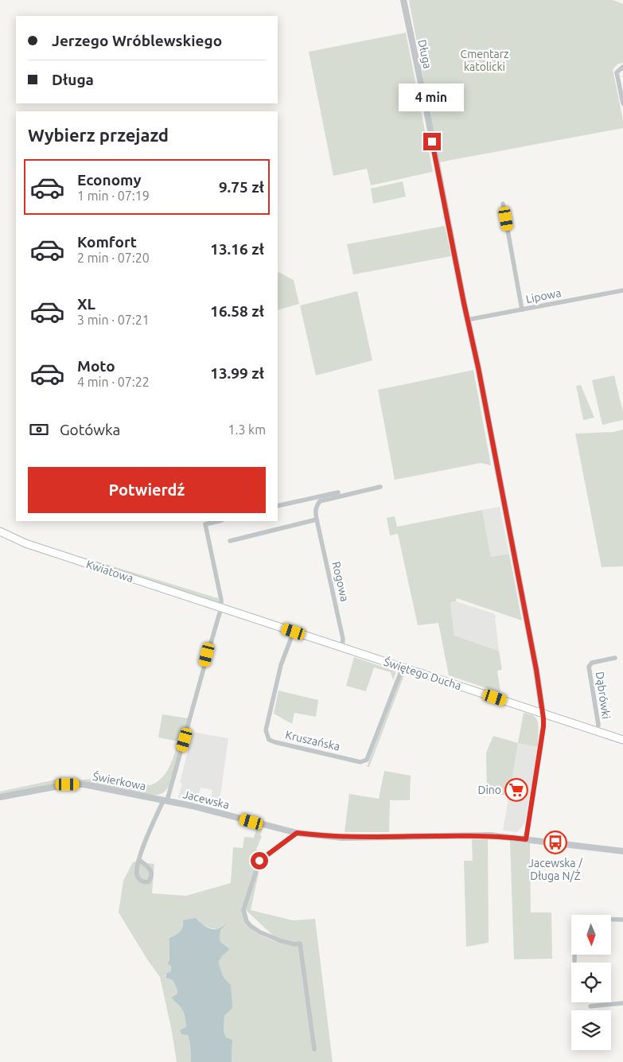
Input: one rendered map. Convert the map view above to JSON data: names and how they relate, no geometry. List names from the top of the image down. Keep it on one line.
{"streets":{"main road":["Kwiatowa","Świętego Ducha"],"street":["Długa","Lipowa","Rogowa","Dąbrówki","Kruszańska","Świerkowa","Jacewska"]},"crossings":[["Długa","Lipowa"],["Długa","Świętego Ducha"],["Długa","Jacewska"],["Kwiatowa","Świętego Ducha"],["Rogowa","Świętego Ducha"],["Świętego Ducha","Dąbrówki"],["Świętego Ducha","Kruszańska"],["Świerkowa","Jacewska"]],"parks":["Cmentarz katolicki"],"places":{"supermarket":["Dino"],"bus stop":["Jacewska / Długa N/Ż"]},"north":"bottom","page":{"banner":["Jerzego Wróblewskiego","Długa"],"bubble":"4 min","heading":"Wybierz przejazd","list":[{"name":"Economy","note":"1 min · 07:19","value":"9.75 zł"},{"name":"Komfort","note":"2 min · 07:20","value":"13.16 zł"},{"name":"XL","note":"3 min · 07:21","value":"16.58 zł"},{"name":"Moto","note":"4 min · 07:22","value":"13.99 zł"}],"pay":["Gotówka","1.3 km"],"buttons":"Potwierdź"}}
